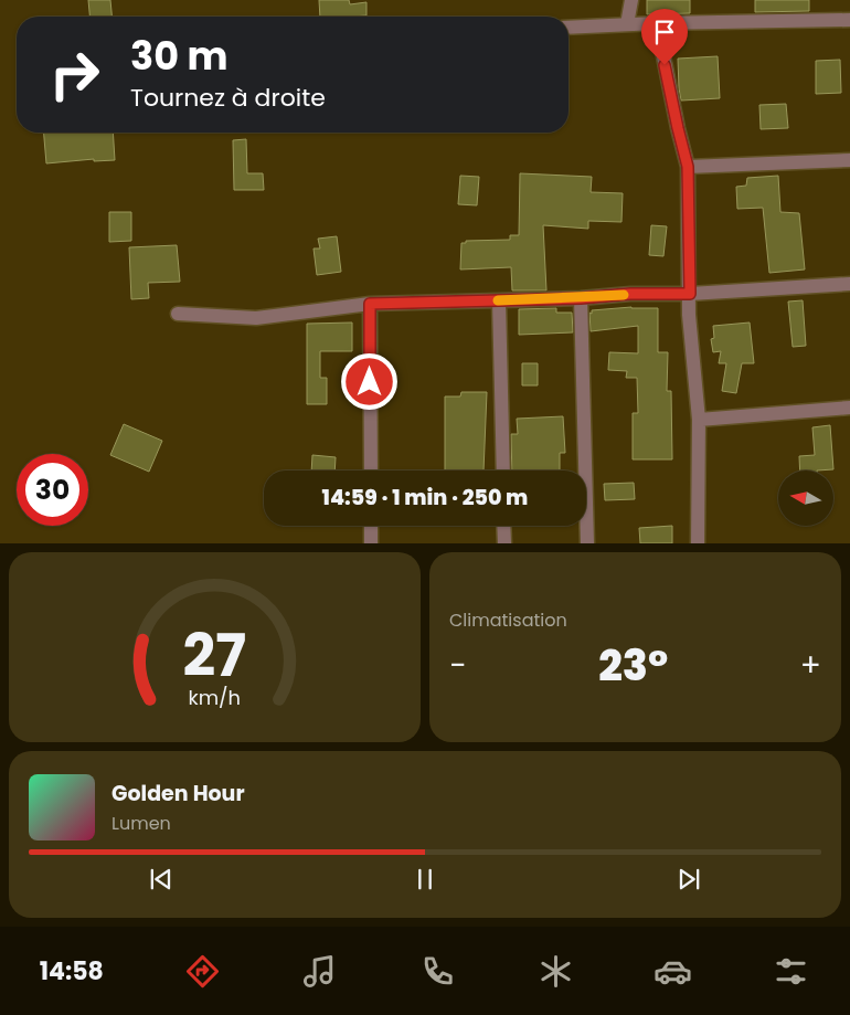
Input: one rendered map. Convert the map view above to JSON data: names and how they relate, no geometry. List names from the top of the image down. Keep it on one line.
{"north":"left","page":{"turn":["30 m","Tournez à droite"],"limit":"30","trip":"14:59 · 1 min · 250 m","tile":"Climatisation","heat":["−","23°","+"],"song":["Golden Hour","Lumen"],"tabs":"14:58","gauge":["27","km/h"]}}
